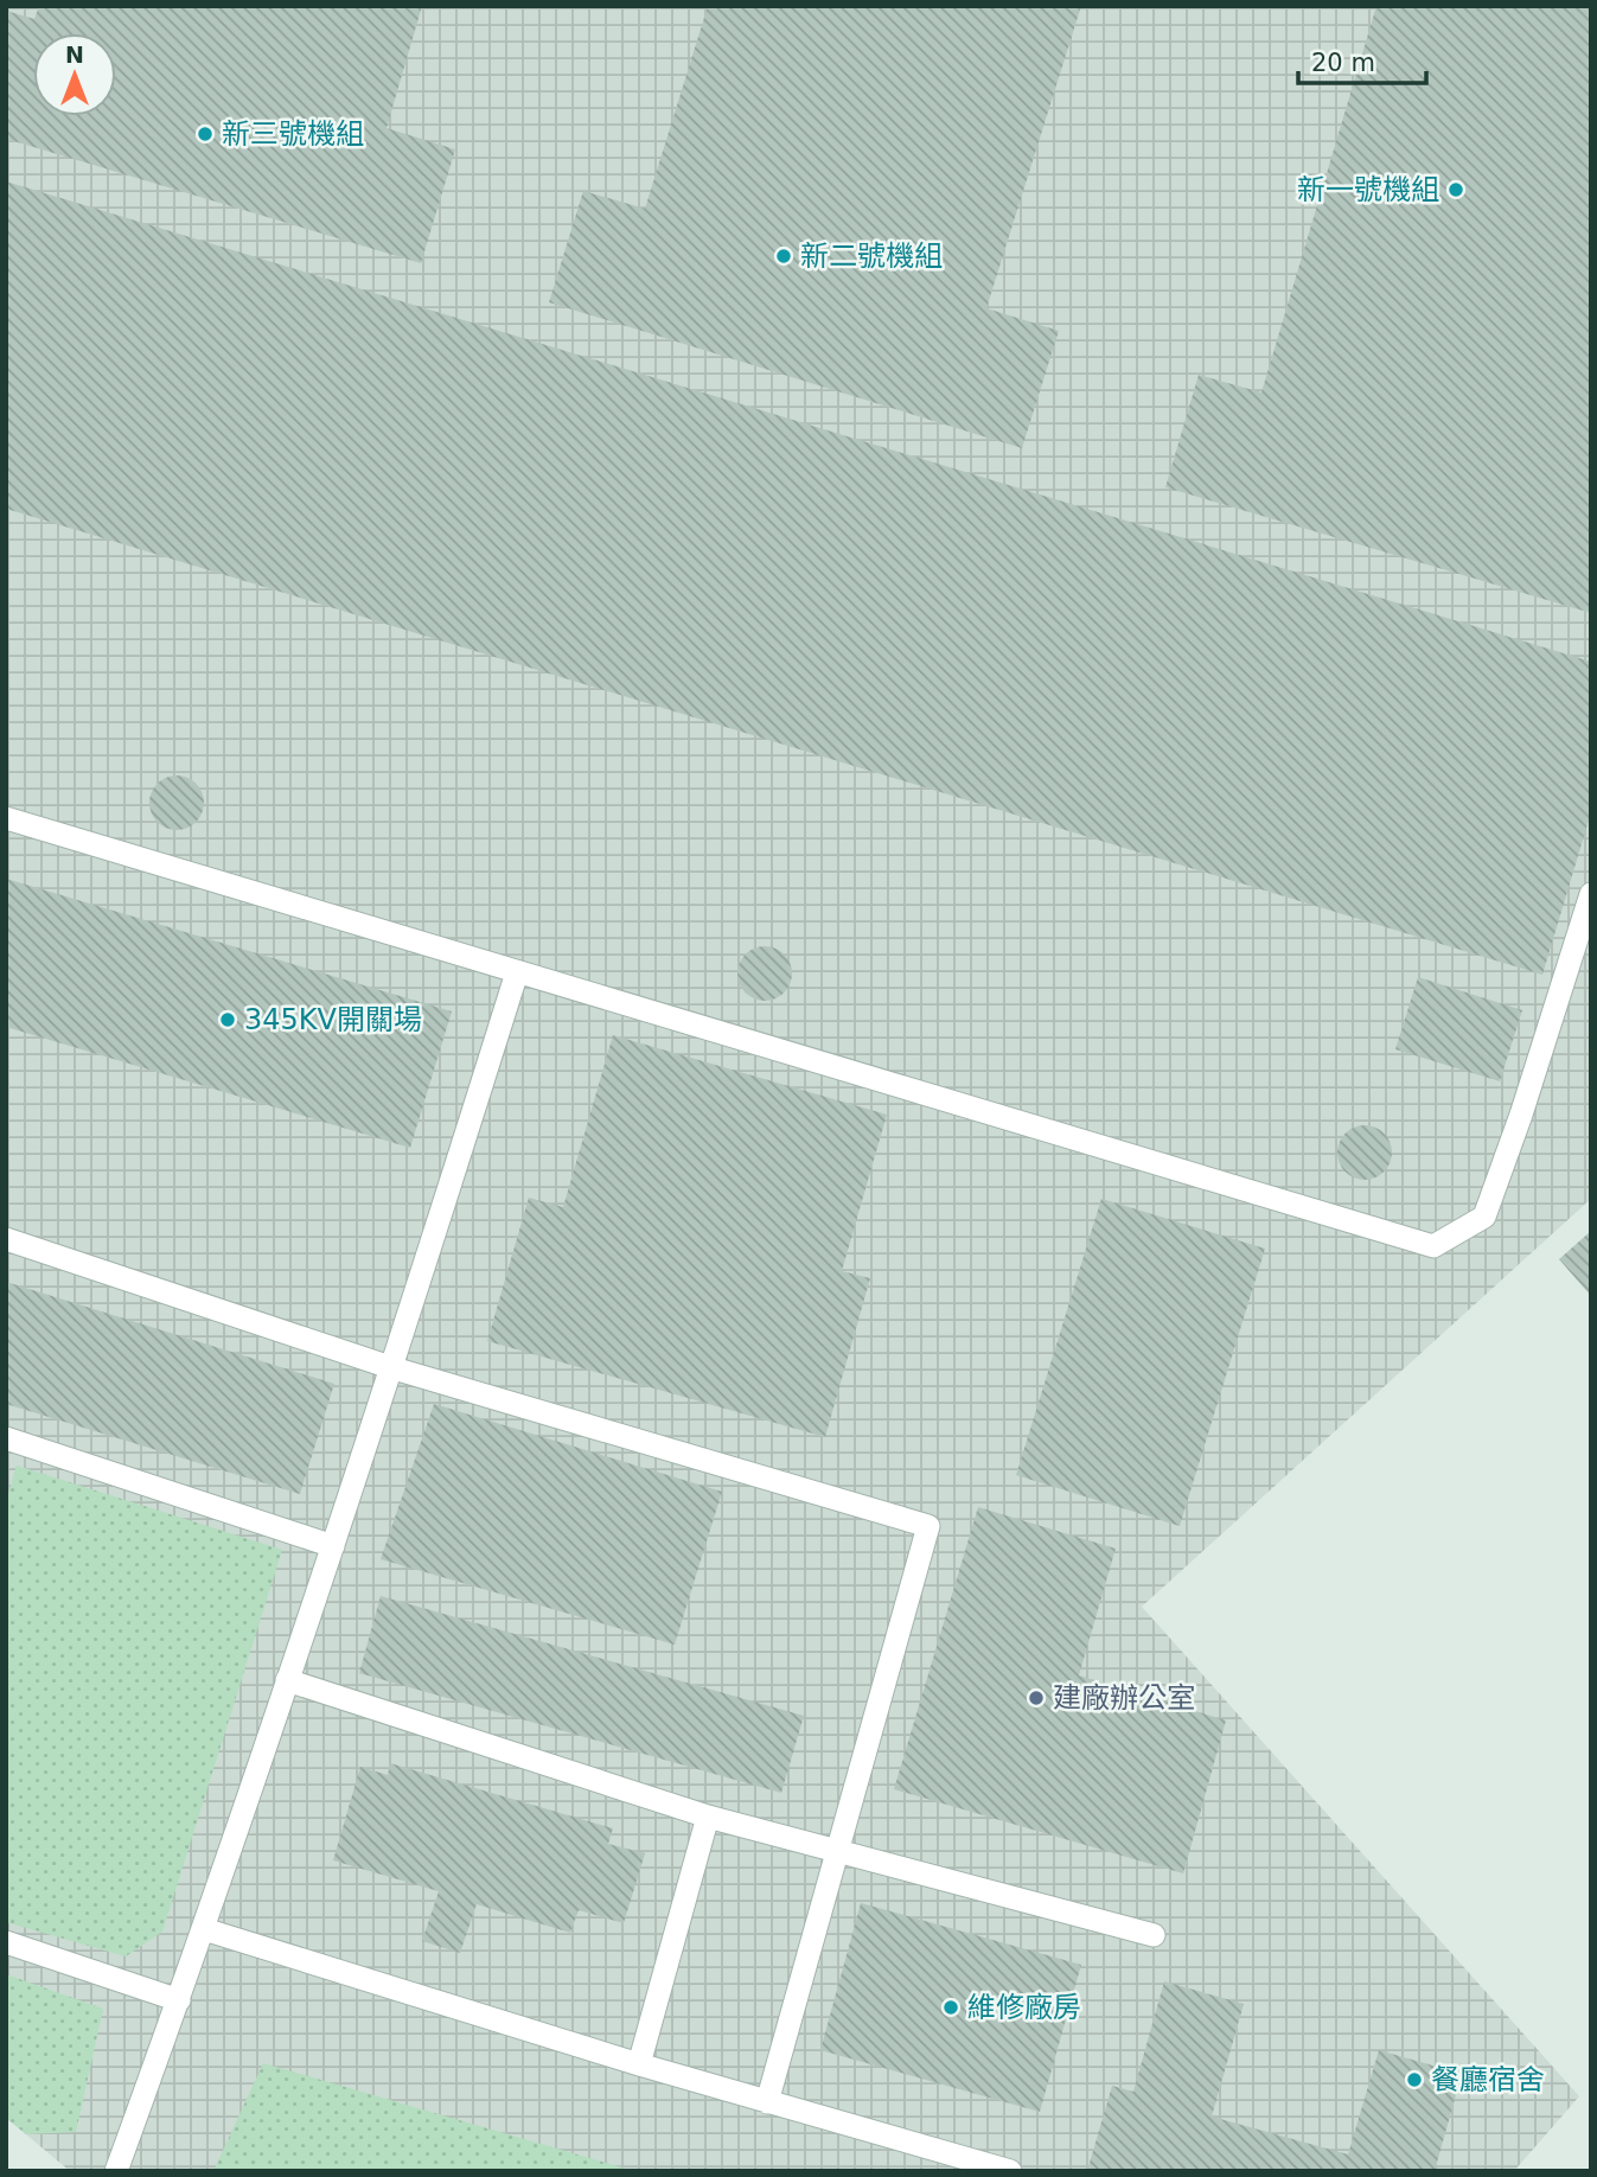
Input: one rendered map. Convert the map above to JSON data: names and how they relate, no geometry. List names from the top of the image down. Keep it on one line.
{"places":["新三號機組","新一號機組","新二號機組","345KV開關場","建廠辦公室","維修廠房","餐廳宿舍"],"scale_bar":"20 m","north":"top"}
